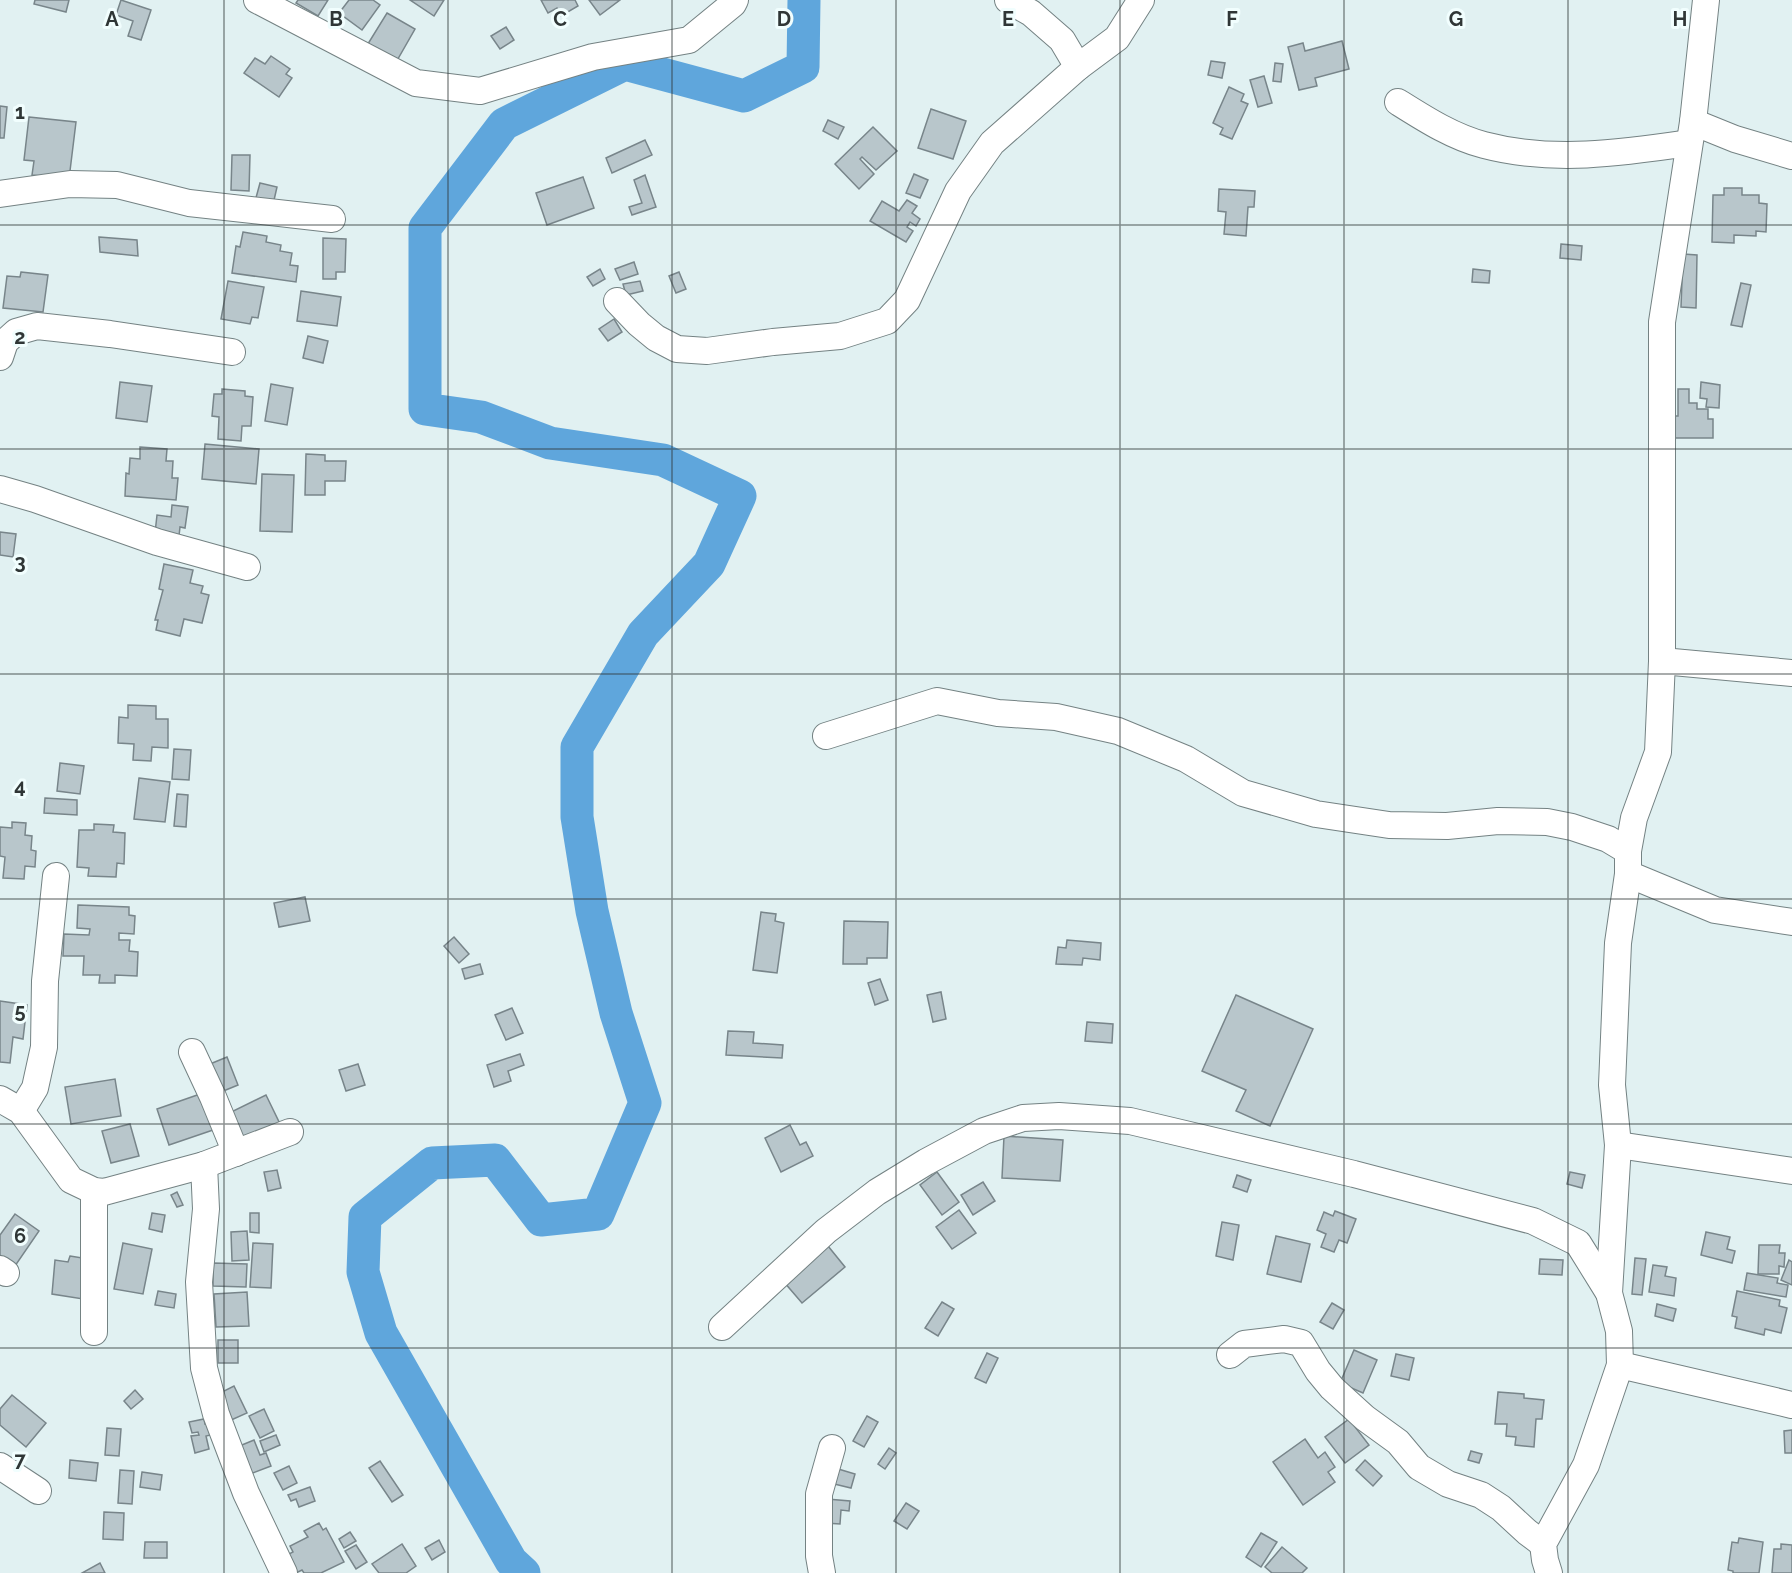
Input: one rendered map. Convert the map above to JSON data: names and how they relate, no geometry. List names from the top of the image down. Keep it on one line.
{"grid":{"columns":["A","B","C","D","E","F","G","H"],"rows":["1","2","3","4","5","6","7"]}}
